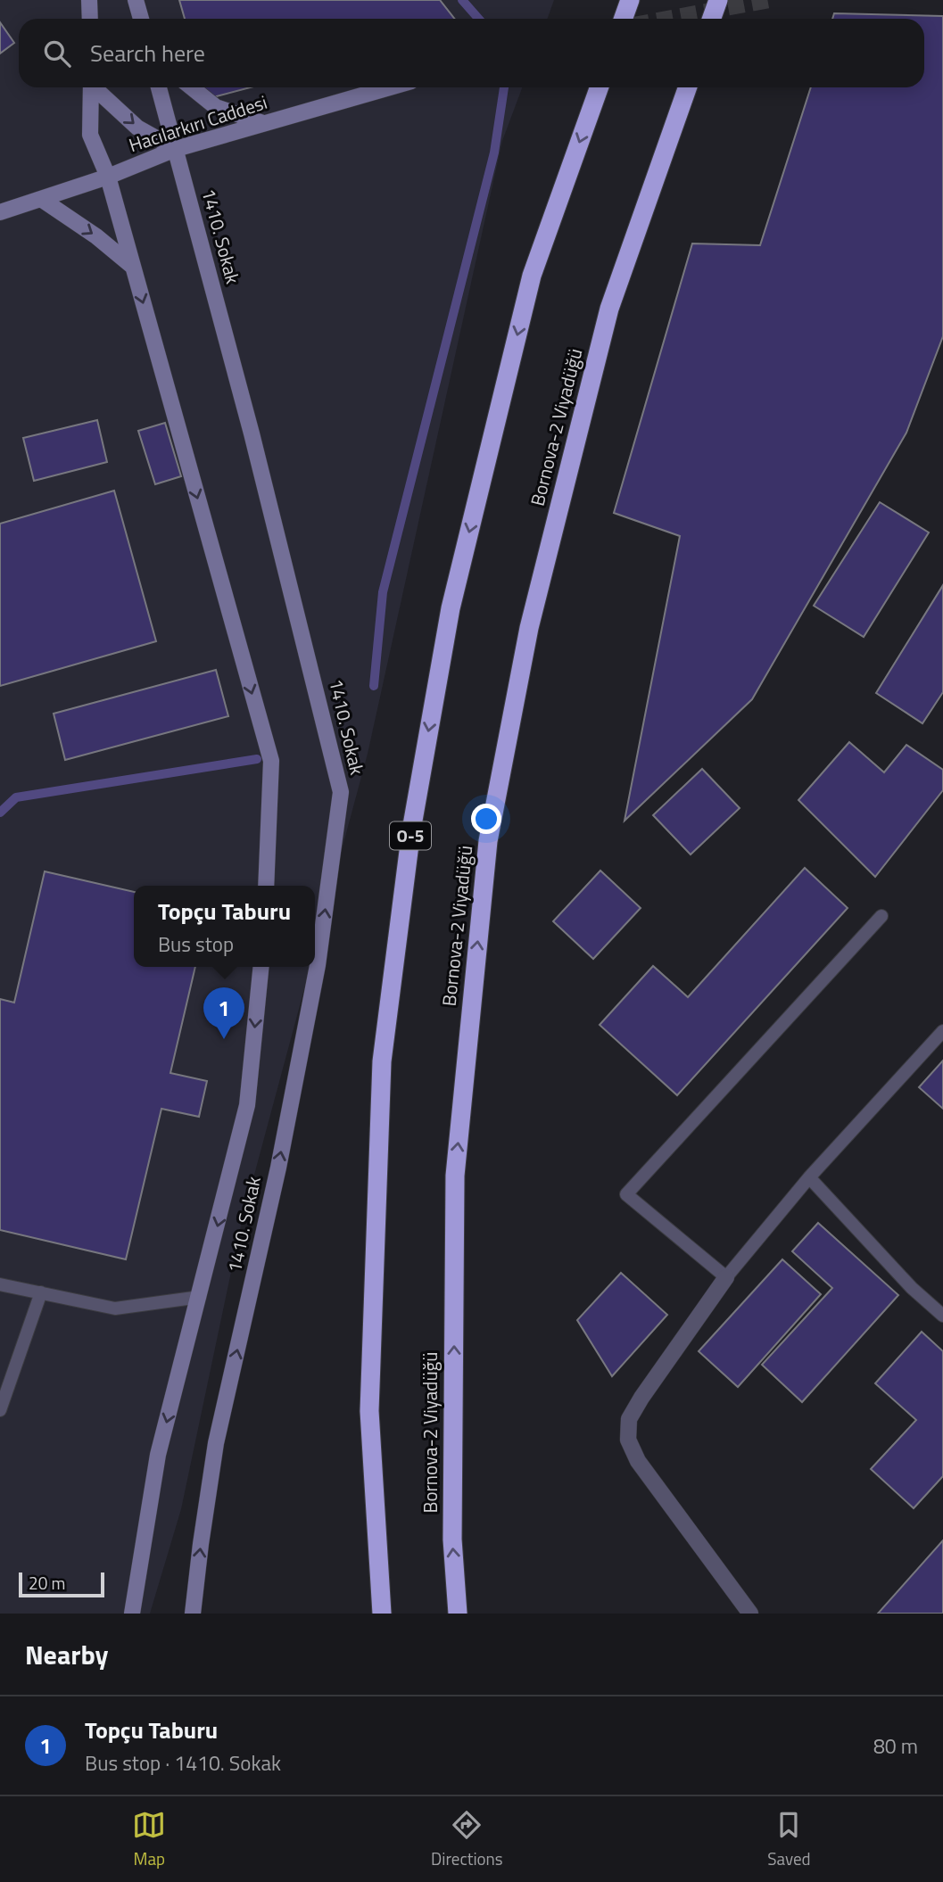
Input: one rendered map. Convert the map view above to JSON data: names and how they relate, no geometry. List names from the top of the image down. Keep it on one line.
{"streets":{"highway":["Bornova-2 Viyadüğü","O-5"],"street":["Hacılarkırı Caddesi","1410. Sokak"]},"crossings":[["Hacılarkırı Caddesi","1410. Sokak"]],"scale_bar":"20 m","page":{"search":"Search here","popup":["Topçu Taburu","Bus stop"],"pins":"1","scale":"20 m","heading":"Nearby","list":[{"mark":"1","name":"Topçu Taburu","note":"Bus stop · 1410. Sokak","value":"80 m"}],"nav":["Map","Directions","Saved"]}}
